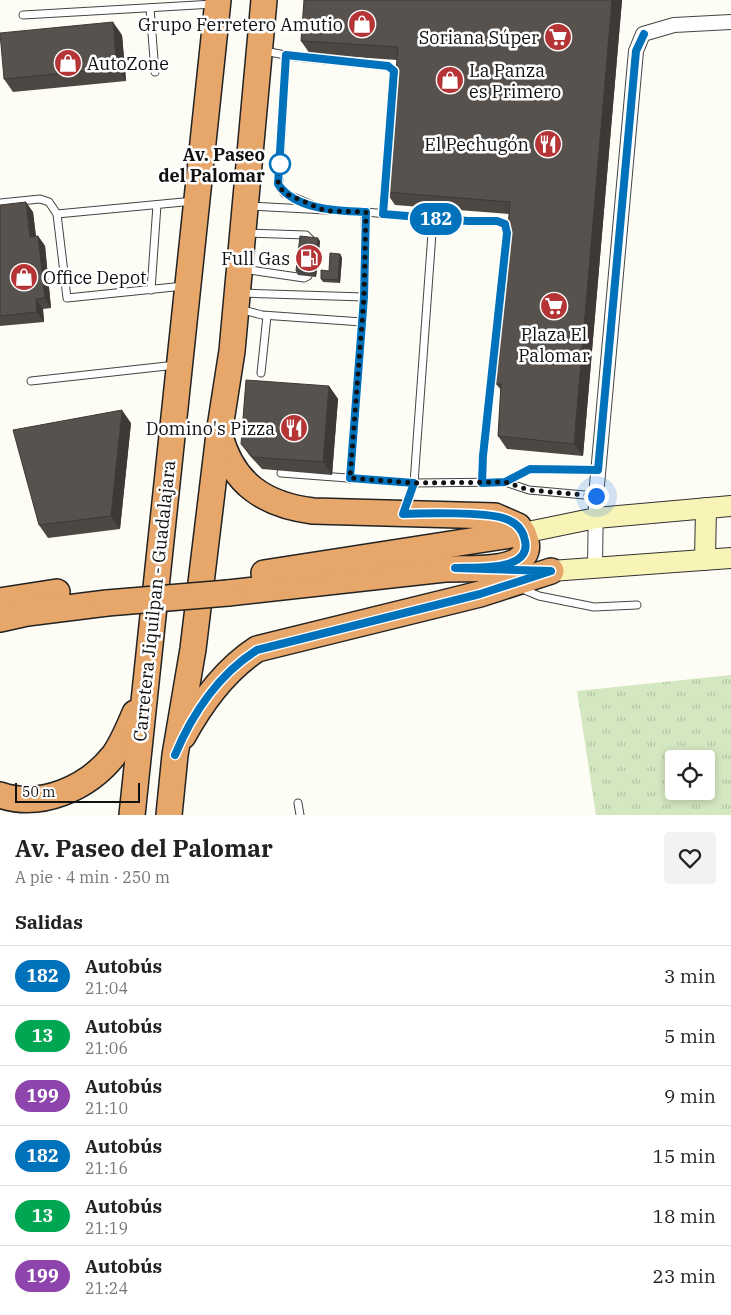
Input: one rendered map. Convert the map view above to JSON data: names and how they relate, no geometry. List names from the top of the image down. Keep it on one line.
{"streets":{"highway":["Carretera Jiquilpan - Guadalajara"]},"places":{"shop":["Grupo Ferretero Amutio","AutoZone","La Panza es Primero","Office Depot"],"supermarket":["Soriana Súper","Plaza El Palomar"],"restaurant":["El Pechugón","Domino's Pizza"],"other":["Av. Paseo del Palomar"],"fuel station":["Full Gas"]},"lines":["bus line 182"],"scale_bar":"50 m","page":{"on_map":"182","scale":"50 m","heading":[["Av. Paseo del Palomar","A pie · 4 min · 250 m"],"Salidas"],"list":[{"mark":"182","name":"Autobús","note":"21:04","value":"3 min"},{"mark":"13","name":"Autobús","note":"21:06","value":"5 min"},{"mark":"199","name":"Autobús","note":"21:10","value":"9 min"},{"mark":"182","name":"Autobús","note":"21:16","value":"15 min"},{"mark":"13","name":"Autobús","note":"21:19","value":"18 min"},{"mark":"199","name":"Autobús","note":"21:24","value":"23 min"}]}}
